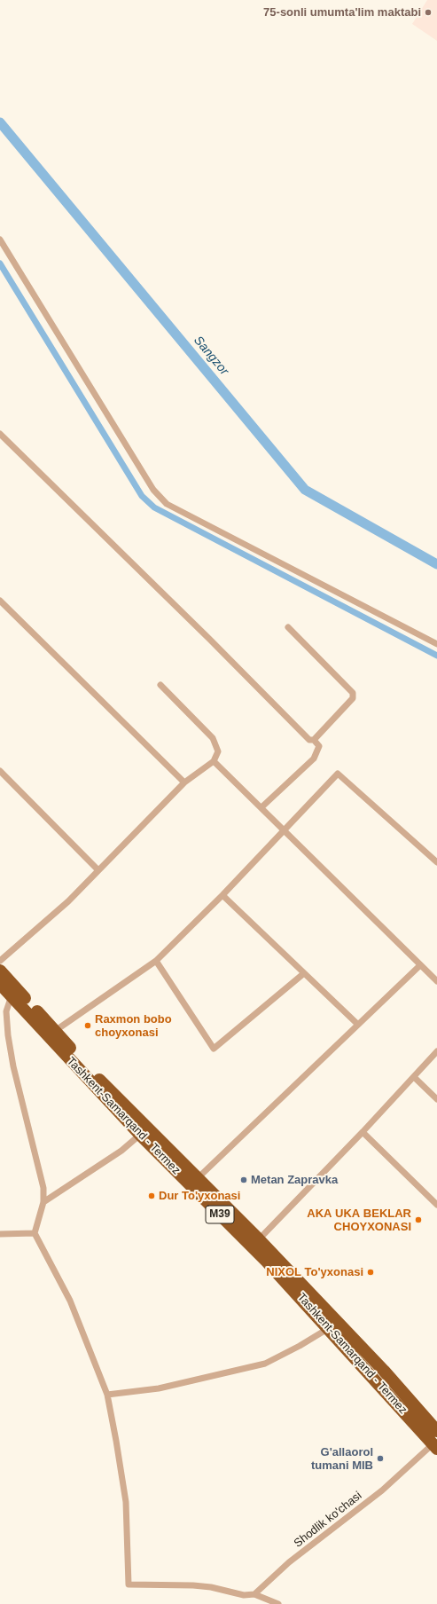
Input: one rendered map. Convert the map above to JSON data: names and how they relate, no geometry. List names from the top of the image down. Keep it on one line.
{"streets":{"highway":["Tashkent-Samarqand - Termez","M39"],"street":["Shodlik ko'chasi"]},"crossings":[["Tashkent-Samarqand - Termez","Shodlik ko'chasi"]],"water":["Sangzor"],"places":["75-sonli umumta'lim maktabi","Raxmon bobo choyxonasi","Metan Zapravka","Dur To'yxonasi","AKA UKA BEKLAR CHOYXONASI","NIXOL To'yxonasi","G'allaorol tumani MIB"]}
